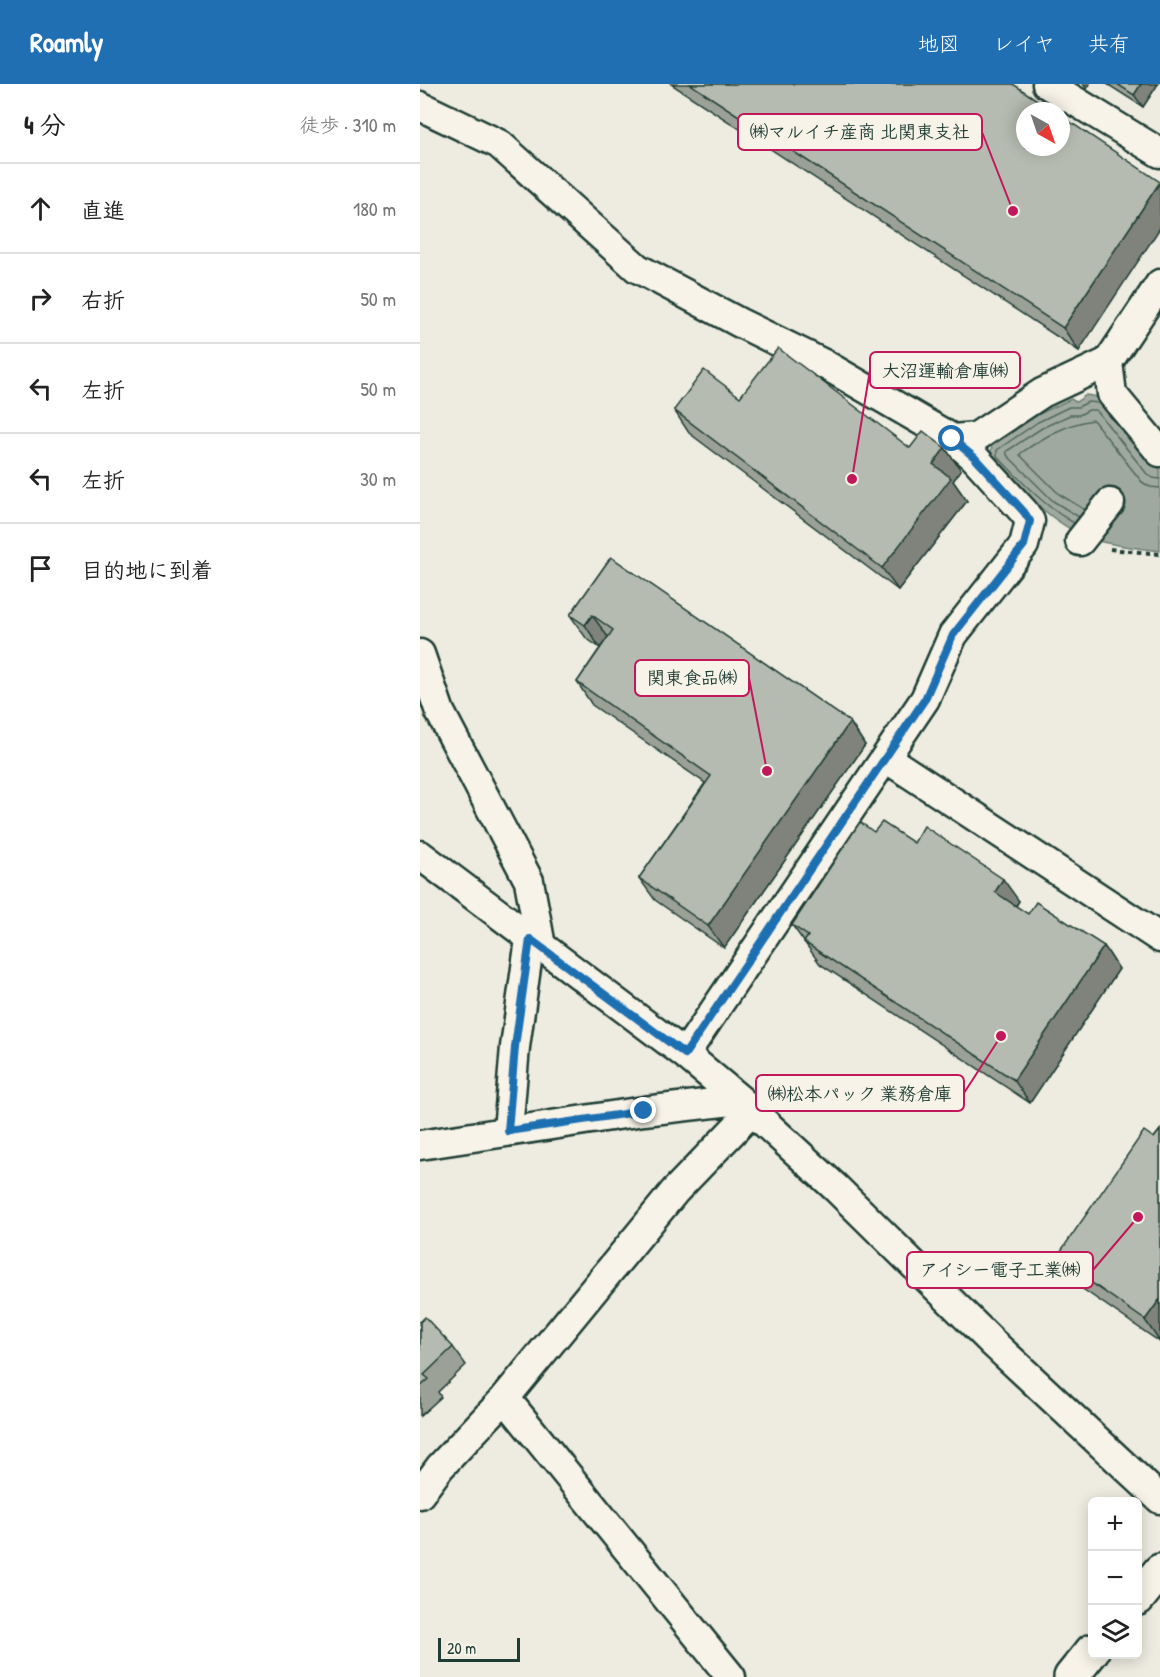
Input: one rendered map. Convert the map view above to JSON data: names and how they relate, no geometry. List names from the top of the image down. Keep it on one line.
{"places":["㈱マルイチ産商 北関東支社","大沼運輸倉庫㈱","関東食品㈱","㈱松本パック 業務倉庫","アイシー電子工業㈱"],"scale_bar":"20 m","north":"bottom right","page":{"header":"Roamly","nav":["地図","レイヤ","共有"],"heading":["4 分","徒歩 · 310 m"],"list":[["直進","180 m"],["右折","50 m"],["左折","50 m"],["左折","30 m"],"目的地に到着"],"map_buttons":["+","−"],"scale":"20 m"}}
